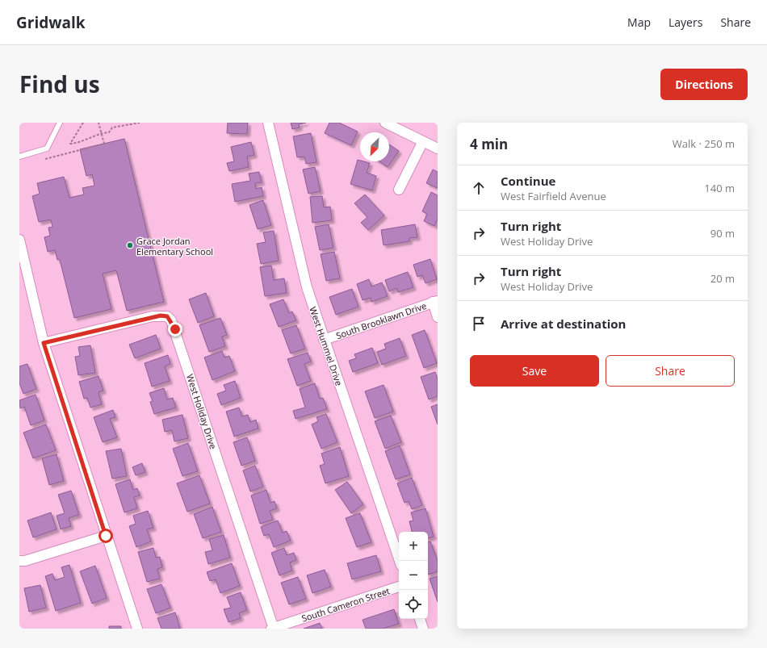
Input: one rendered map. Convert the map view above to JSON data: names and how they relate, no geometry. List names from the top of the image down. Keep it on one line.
{"streets":{"street":["South Brooklawn Drive","West Hummel Drive","West Holiday Drive","South Cameron Street"]},"crossings":[["South Brooklawn Drive","West Hummel Drive"],["West Holiday Drive","South Cameron Street"]],"places":["Grace Jordan Elementary School"],"north":"bottom left","page":{"header":"Gridwalk","nav":["Map","Layers","Share"],"title":"Find us","buttons":["Directions",["Save","Share"]],"heading":["4 min","Walk · 250 m"],"list":[["Continue","West Fairfield Avenue","140 m"],["Turn right","West Holiday Drive","90 m"],["Turn right","West Holiday Drive","20 m"],"Arrive at destination"],"map_buttons":["+","−"]}}
